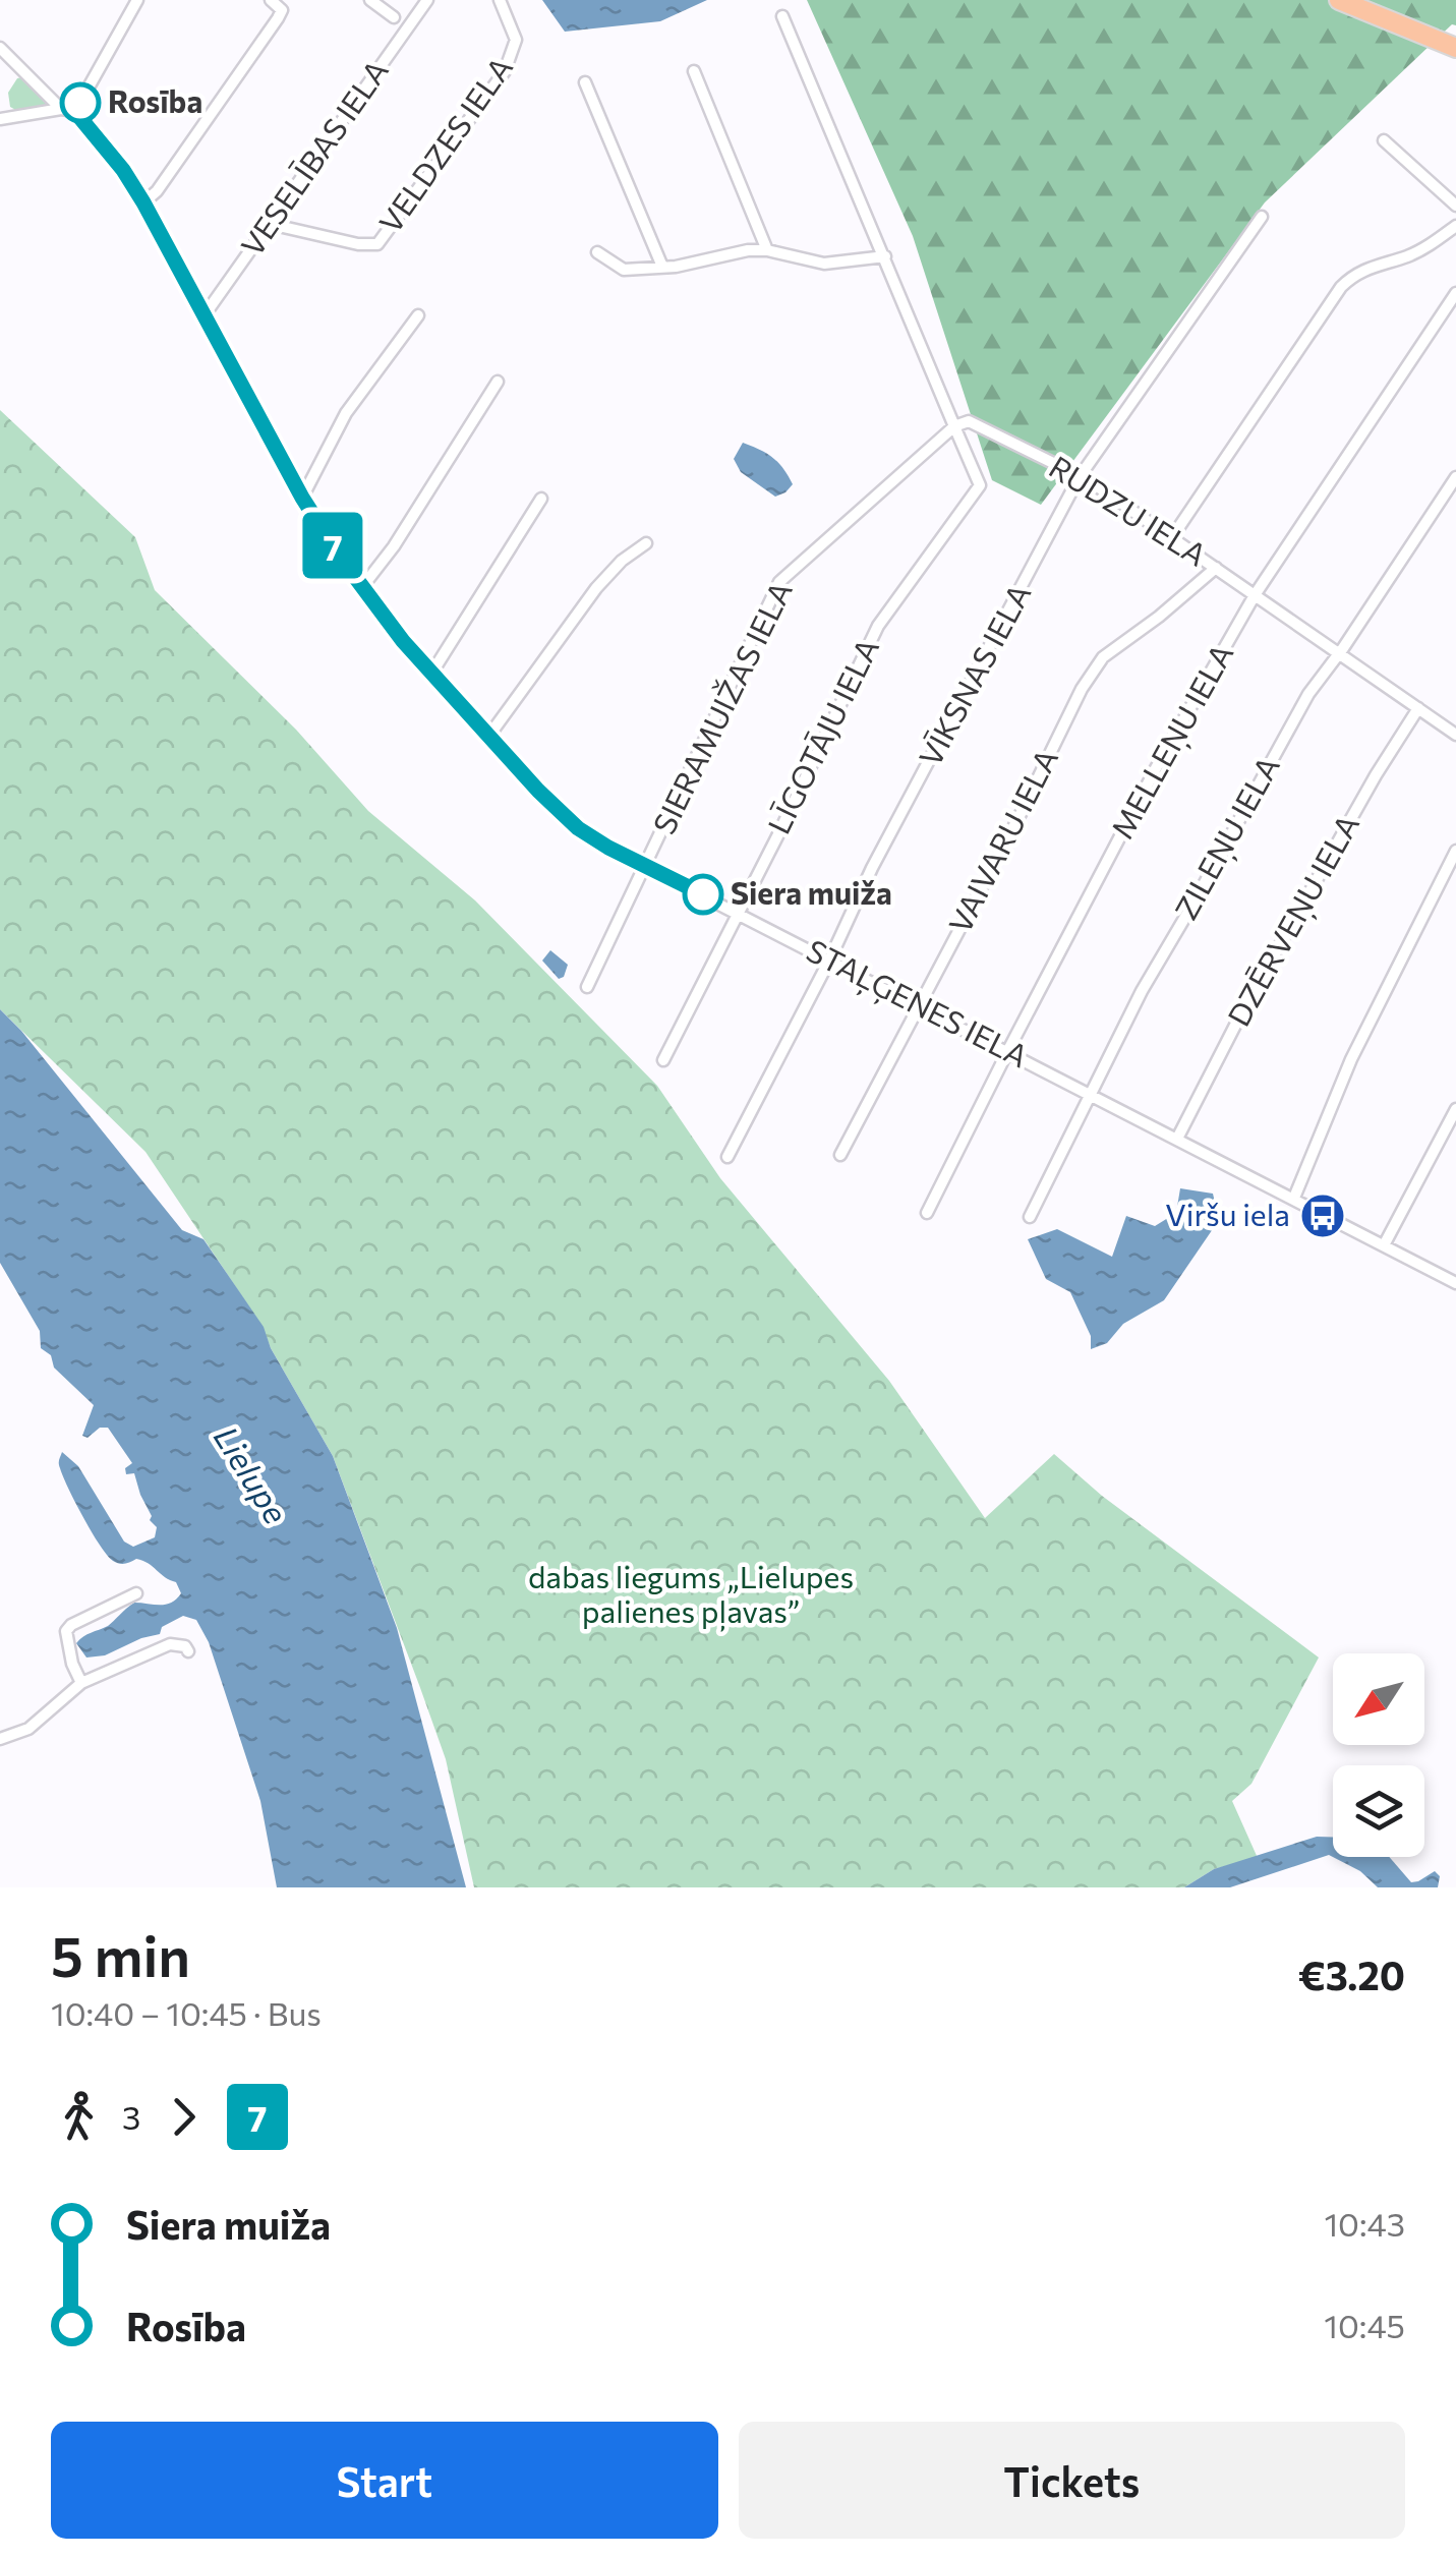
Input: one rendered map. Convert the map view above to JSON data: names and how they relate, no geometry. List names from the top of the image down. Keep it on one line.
{"streets":{"street":["VELDZES IELA","VESELĪBAS IELA","RUDZU IELA","VĪKSNAS IELA","SIERAMUIŽAS IELA","LĪGOTĀJU IELA","MELLEŅU IELA","ZILEŅU IELA","VAIVARU IELA","DZĒRVEŅU IELA","STAĻĢENES IELA"]},"crossings":[["VELDZES IELA","VESELĪBAS IELA"],["VESELĪBAS IELA","STAĻĢENES IELA"],["RUDZU IELA","VĪKSNAS IELA"],["RUDZU IELA","SIERAMUIŽAS IELA"],["RUDZU IELA","LĪGOTĀJU IELA"],["RUDZU IELA","MELLEŅU IELA"],["RUDZU IELA","ZILEŅU IELA"],["RUDZU IELA","VAIVARU IELA"],["RUDZU IELA","DZĒRVEŅU IELA"],["VĪKSNAS IELA","STAĻĢENES IELA"],["SIERAMUIŽAS IELA","LĪGOTĀJU IELA"],["SIERAMUIŽAS IELA","STAĻĢENES IELA"],["LĪGOTĀJU IELA","STAĻĢENES IELA"],["MELLEŅU IELA","STAĻĢENES IELA"],["ZILEŅU IELA","STAĻĢENES IELA"],["VAIVARU IELA","STAĻĢENES IELA"],["DZĒRVEŅU IELA","STAĻĢENES IELA"]],"water":["Lielupe"],"parks":["dabas liegums „Lielupes palienes pļavas”"],"places":{"other":["Rosība","Siera muiža"],"bus stop":["Viršu iela"]},"lines":["bus line 7"],"north":"bottom left","page":{"on_map":"7","heading":["5 min","10:40 – 10:45 · Bus","€3.20"],"legs":["3","7"],"list":[{"name":"Siera muiža","value":"10:43"},{"name":"Rosība","value":"10:45"}],"buttons":["Start","Tickets"]}}
